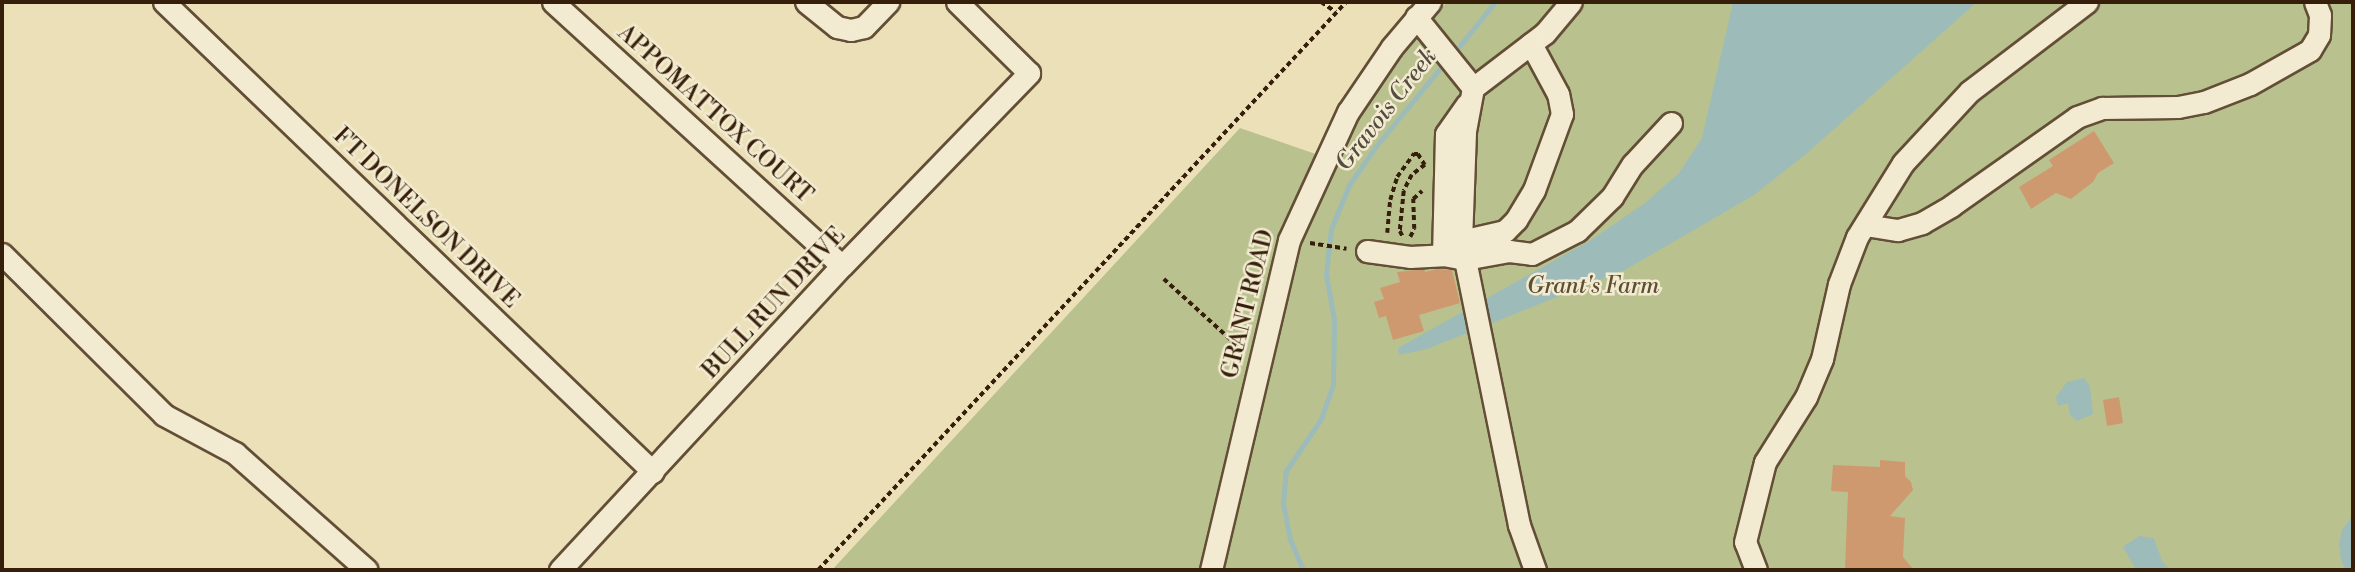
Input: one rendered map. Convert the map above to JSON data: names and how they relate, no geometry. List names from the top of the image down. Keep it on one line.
{"streets":{"street":["APPOMATTOX COURT","FT DONELSON DRIVE","BULL RUN DRIVE","GRANT ROAD"]},"crossings":[["APPOMATTOX COURT","BULL RUN DRIVE"],["FT DONELSON DRIVE","BULL RUN DRIVE"]],"water":["Gravois Creek"],"parks":["Grant's Farm"]}
